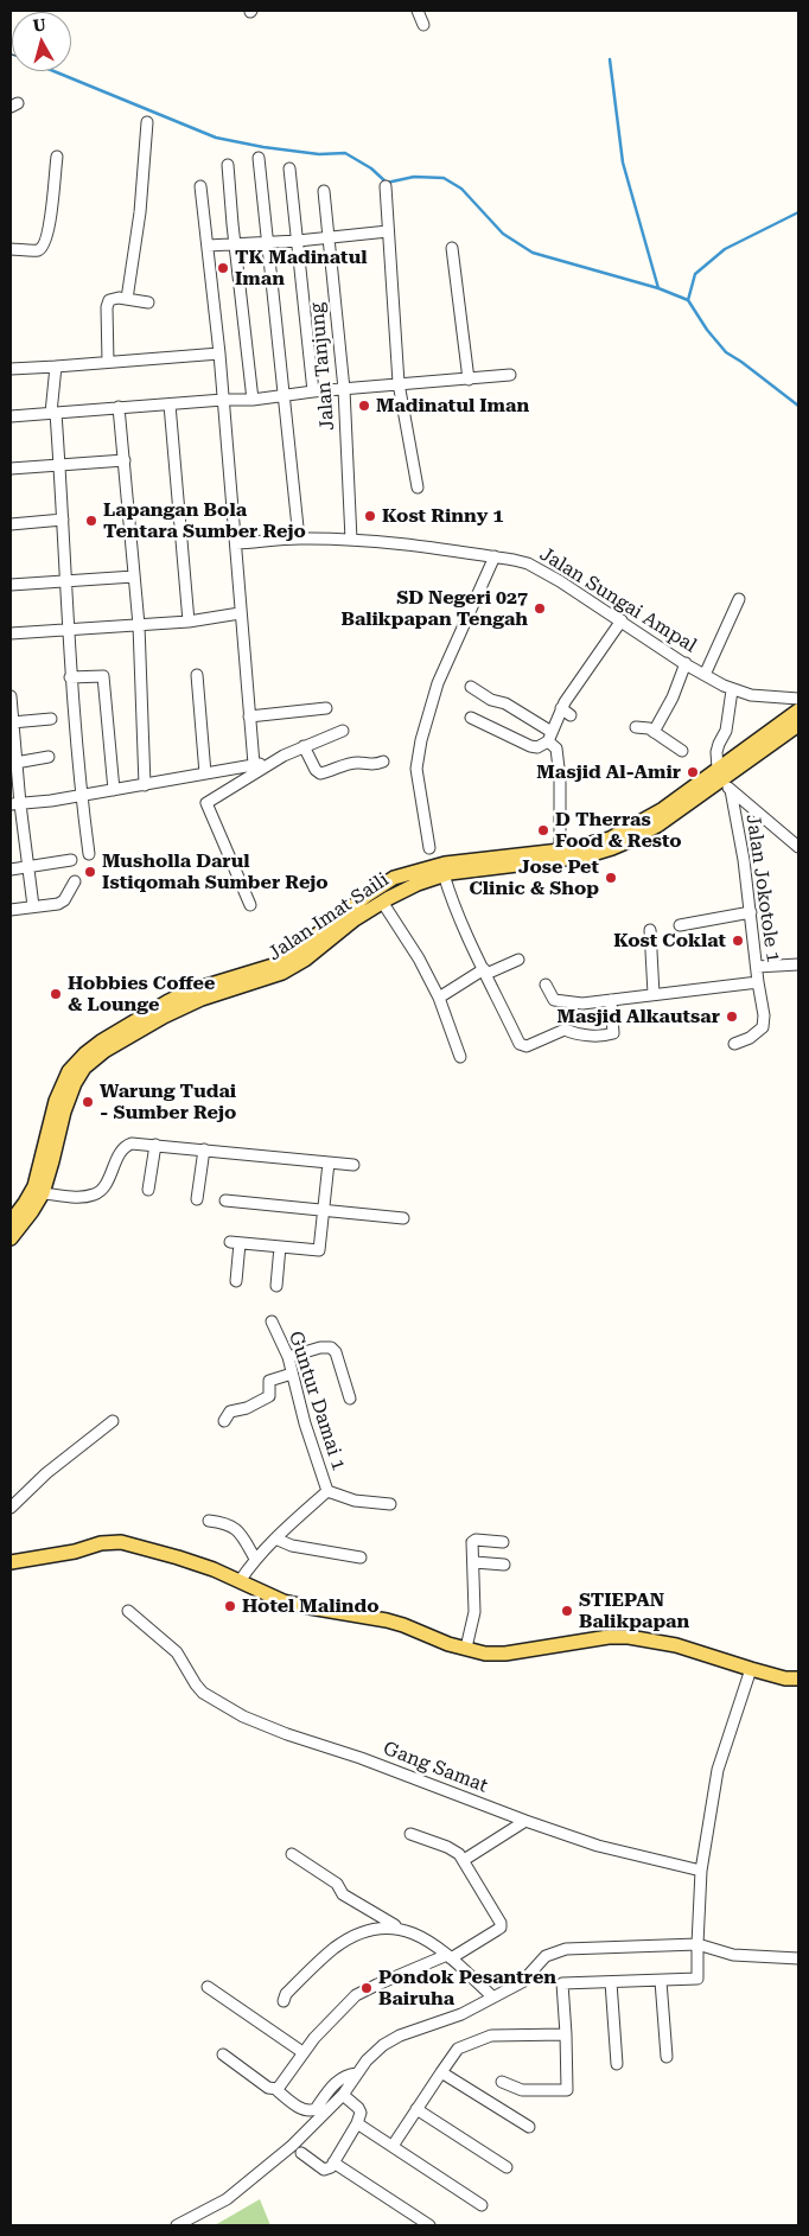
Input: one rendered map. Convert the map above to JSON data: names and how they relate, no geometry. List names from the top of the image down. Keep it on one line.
{"streets":{"main road":["Jalan Imat Saili"],"street":["Jalan Tanjung","Jalan Sungai Ampal","Jalan Jokotole 1","Guntur Damai 1","Gang Samat"]},"crossings":[["Jalan Tanjung","Jalan Sungai Ampal"],["Jalan Sungai Ampal","Jalan Jokotole 1"],["Jalan Jokotole 1","Jalan Imat Saili"]],"places":["TK Madinatul Iman","Madinatul Iman","Kost Rinny 1","Lapangan Bola Tentara Sumber Rejo","SD Negeri 027 Balikpapan Tengah","Masjid Al-Amir","D Therras Food & Resto","Musholla Darul Istiqomah Sumber Rejo","Jose Pet Clinic & Shop","Kost Coklat","Hobbies Coffee & Lounge","Masjid Alkautsar","Warung Tudai - Sumber Rejo","Hotel Malindo","STIEPAN Balikpapan","Pondok Pesantren Bairuha"],"north":"top"}
